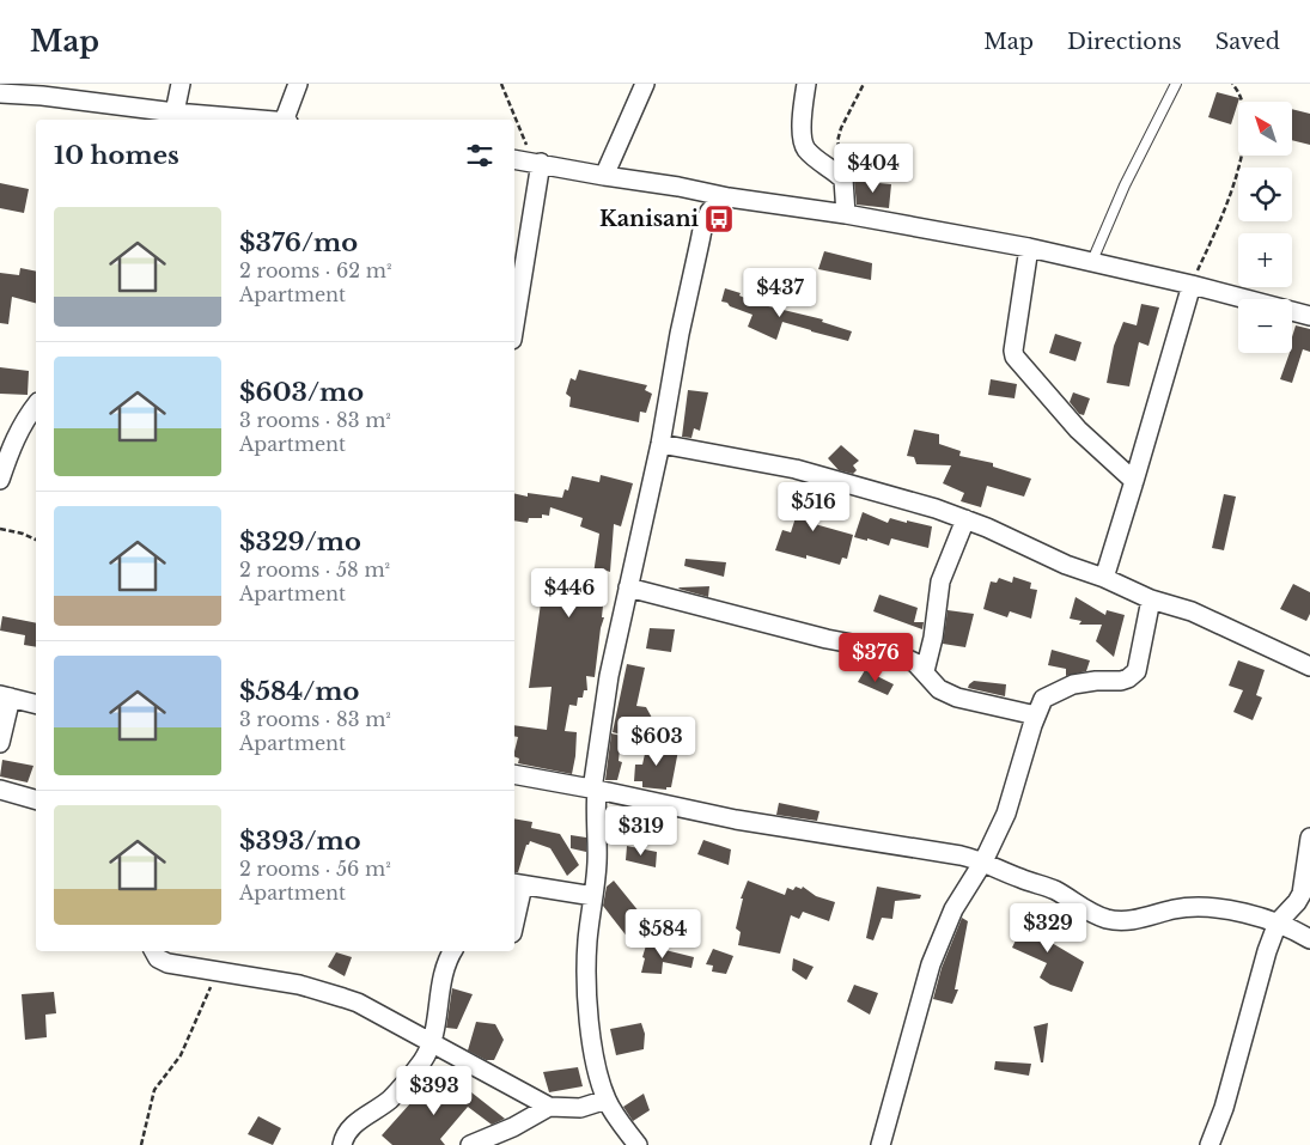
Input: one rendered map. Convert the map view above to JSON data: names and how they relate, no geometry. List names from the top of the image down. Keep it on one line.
{"places":{"bus stop":["Kanisani"]},"north":"top left","page":{"header":"Map","nav":["Map","Directions","Saved"],"map_buttons":["+","−"],"heading":"10 homes","price":["$404","$437","$516","$446","$376","$603","$319","$329","$584","$393"],"list":[{"name":"$376/mo","note":"2 rooms · 62 m² · Apartment"},{"name":"$603/mo","note":"3 rooms · 83 m² · Apartment"},{"name":"$329/mo","note":"2 rooms · 58 m² · Apartment"},{"name":"$584/mo","note":"3 rooms · 83 m² · Apartment"},{"name":"$393/mo","note":"2 rooms · 56 m² · Apartment"}]}}
